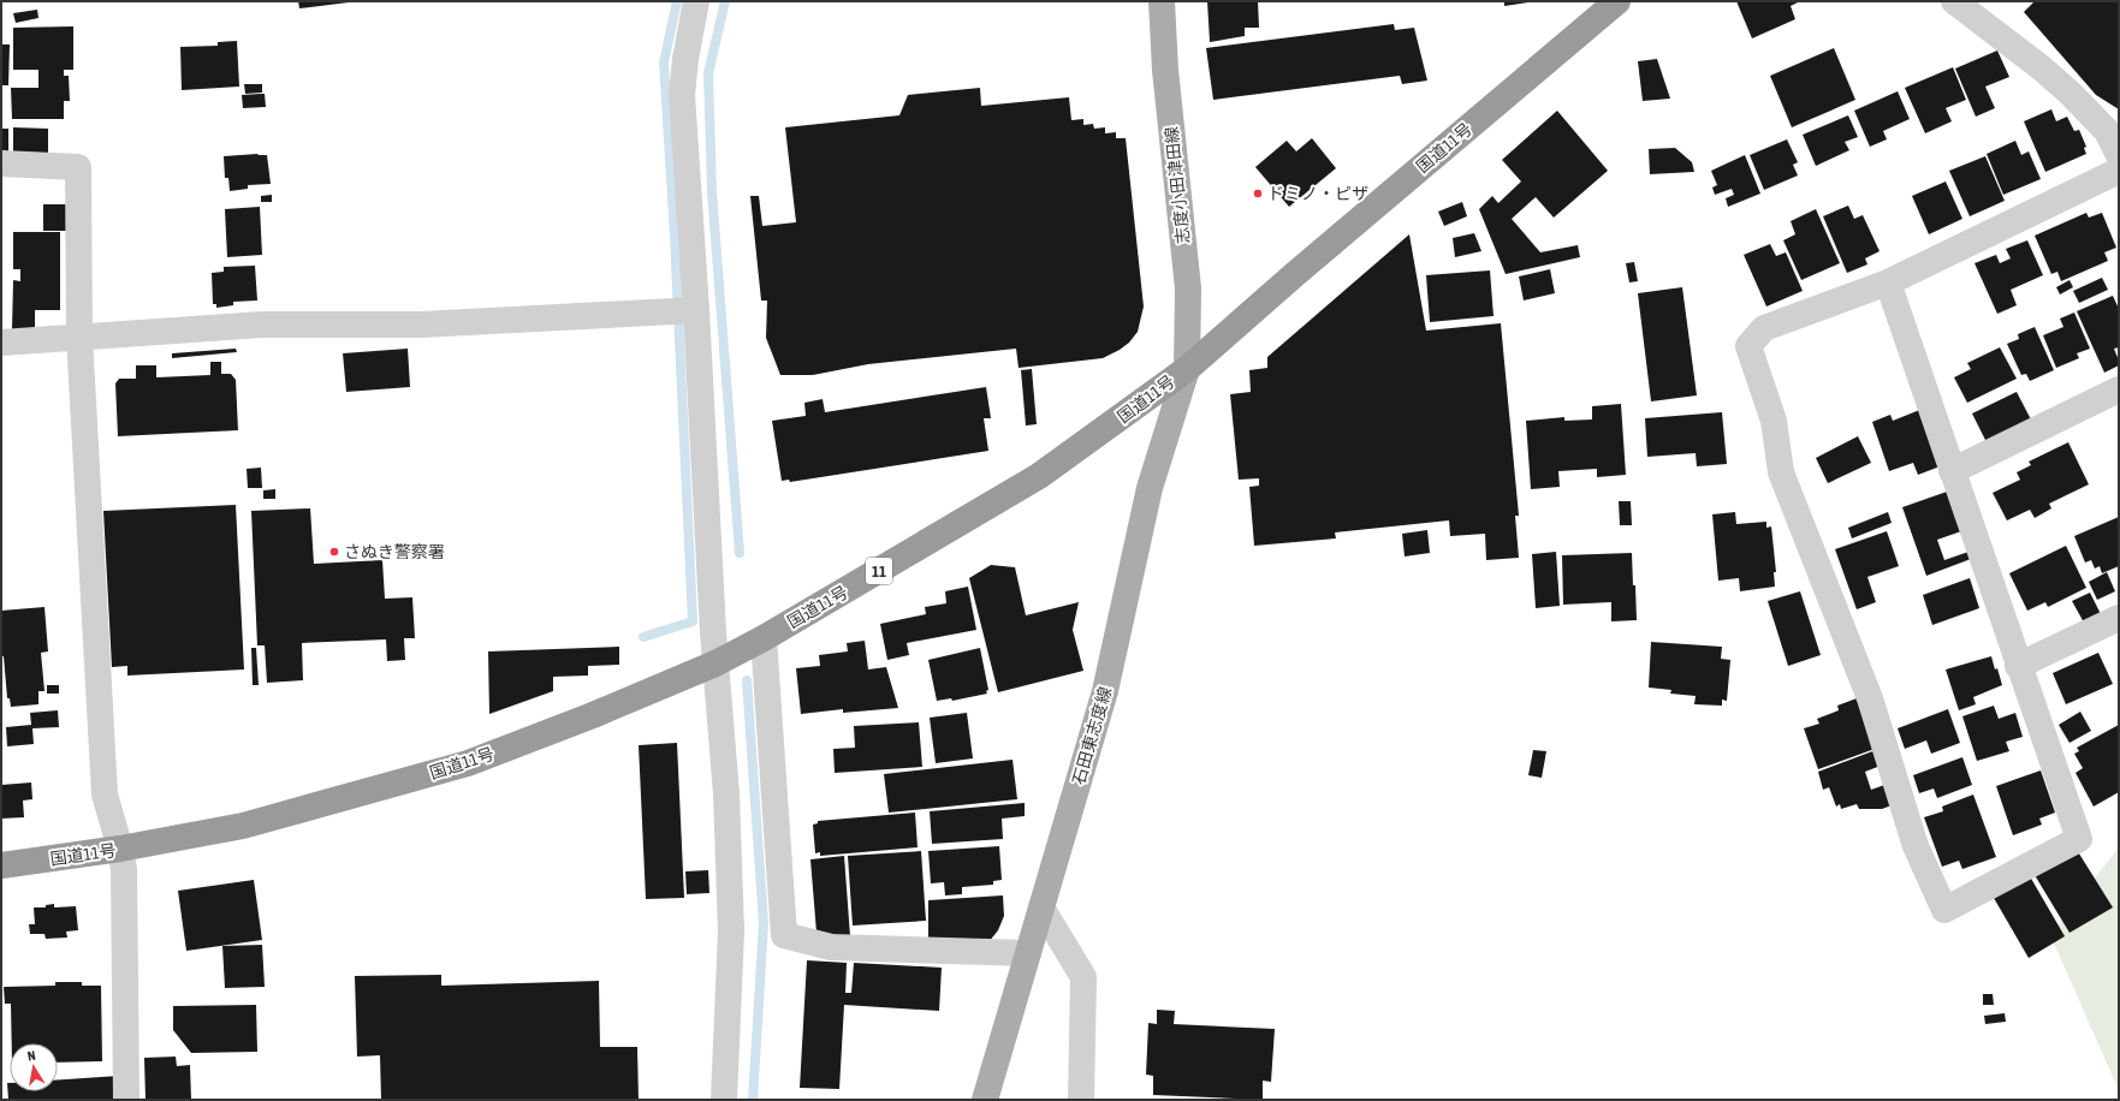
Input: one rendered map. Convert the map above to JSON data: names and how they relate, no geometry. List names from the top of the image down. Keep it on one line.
{"streets":{"highway":["国道11号","11"],"main road":["志度小田津田線","石田東志度線"]},"crossings":[["国道11号","志度小田津田線"],["国道11号","石田東志度線"],["志度小田津田線","石田東志度線"]],"places":["ドミノ・ピザ","さぬき警察署"],"north":"top"}
